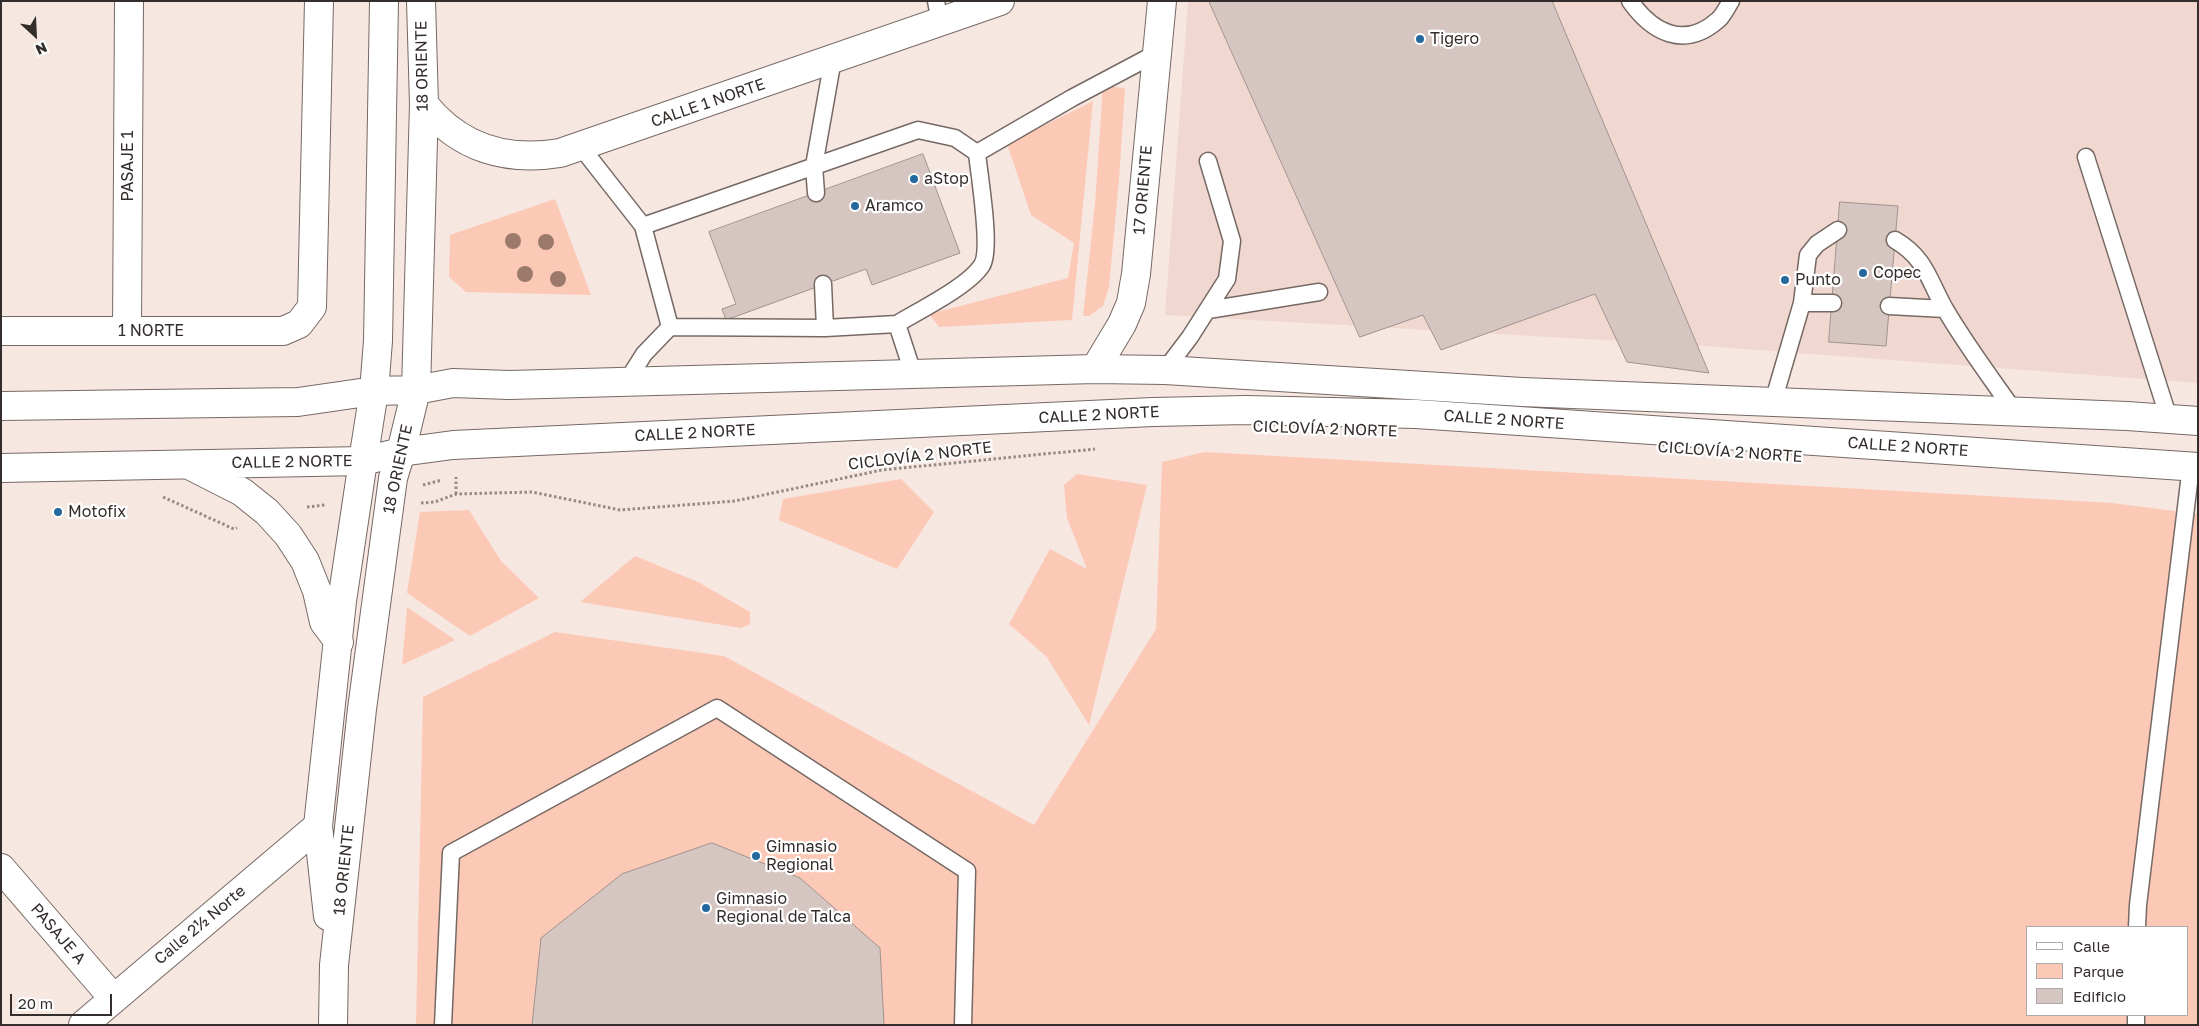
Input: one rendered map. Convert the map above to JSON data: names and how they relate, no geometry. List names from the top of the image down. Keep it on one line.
{"streets":{"main road":["18 ORIENTE","CALLE 1 NORTE","PASAJE 1","17 ORIENTE","1 NORTE","CALLE 2 NORTE","Calle 2½ Norte","PASAJE A"],"path":["CICLOVÍA 2 NORTE"]},"crossings":[["18 ORIENTE","CALLE 1 NORTE"],["18 ORIENTE","CALLE 2 NORTE"],["18 ORIENTE","Calle 2½ Norte"],["PASAJE 1","1 NORTE"],["17 ORIENTE","CALLE 2 NORTE"],["Calle 2½ Norte","PASAJE A"]],"places":["Tigero","aStop","Aramco","Copec","Punto","Motofix","Gimnasio Regional","Gimnasio Regional de Talca"],"legend":["Calle","Parque","Edificio"],"scale_bar":"20 m","north":"bottom right"}
